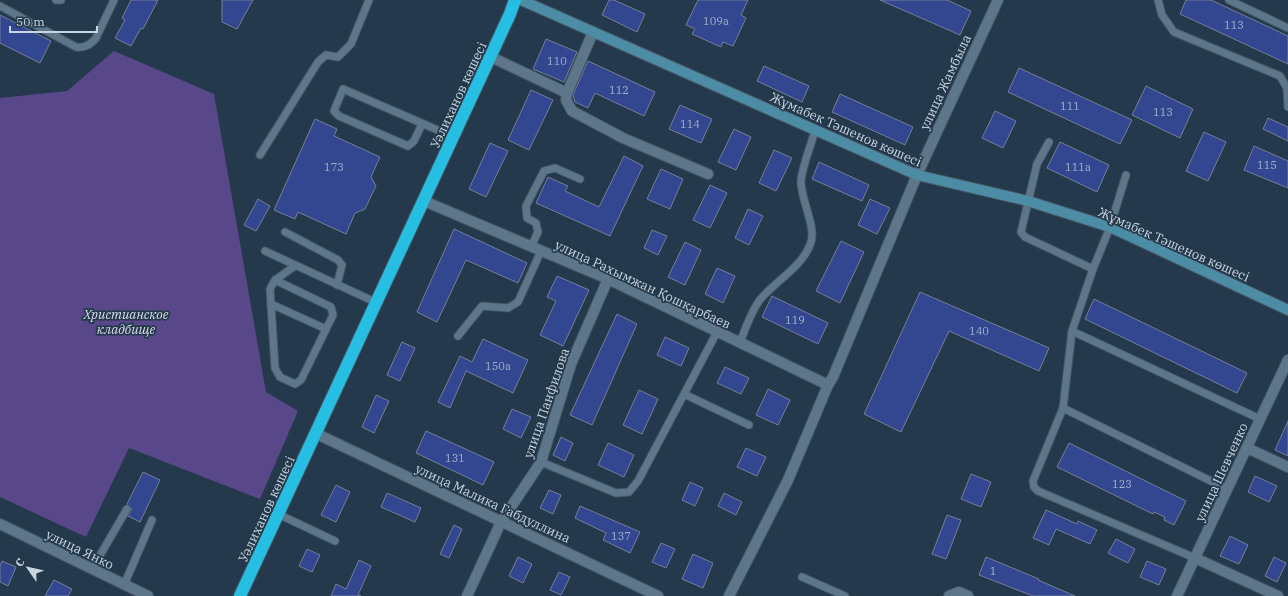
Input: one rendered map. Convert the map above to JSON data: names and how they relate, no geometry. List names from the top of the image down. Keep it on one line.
{"streets":{"highway":["Уәлиханов көшесі"],"main road":["Жұмабек Тәшенов көшесі"],"street":["улица Жамбыла","улица Рахымжан Қошқарбаев","улица Панфилова","улица Шевченко","улица Малика Габдуллина","улица Янко"]},"crossings":[["улица Жамбыла","Жұмабек Тәшенов көшесі"],["улица Жамбыла","улица Рахымжан Қошқарбаев"],["Уәлиханов көшесі","улица Рахымжан Қошқарбаев"],["Уәлиханов көшесі","улица Малика Габдуллина"],["улица Рахымжан Қошқарбаев","улица Панфилова"],["улица Панфилова","улица Малика Габдуллина"]],"parks":["Христианское кладбище"],"house_numbers":["109а","113","110","112","111","113","114","115","173","111а","119","140","150а","131","123","137","1"],"scale_bar":"50 m","north":"top left"}
